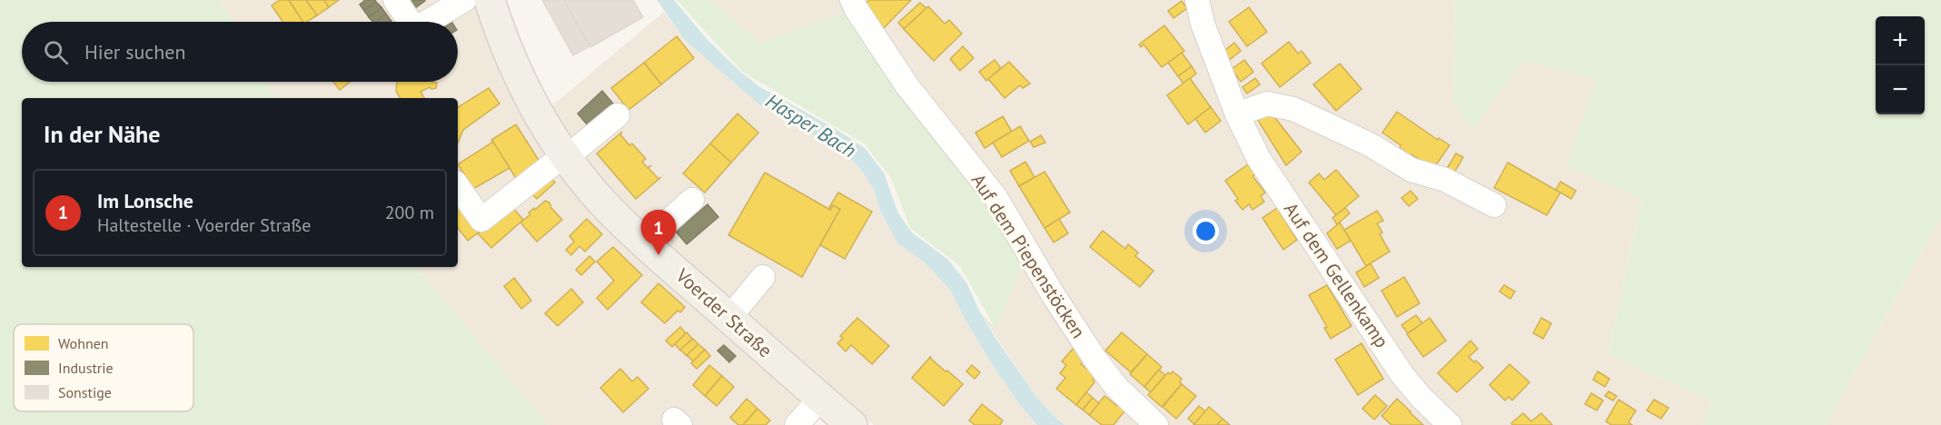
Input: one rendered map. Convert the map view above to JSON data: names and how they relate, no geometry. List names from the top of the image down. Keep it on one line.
{"streets":{"main road":["Voerder Straße"],"street":["Auf dem Piepenstöcken","Auf dem Gellenkamp"]},"water":["Hasper Bach"],"legend":["Wohnen","Industrie","Sonstige"],"page":{"map_buttons":["+","−"],"search":"Hier suchen","heading":"In der Nähe","list":[{"mark":"1","name":"Im Lonsche","note":"Haltestelle · Voerder Straße","value":"200 m"}],"pins":"1"}}
